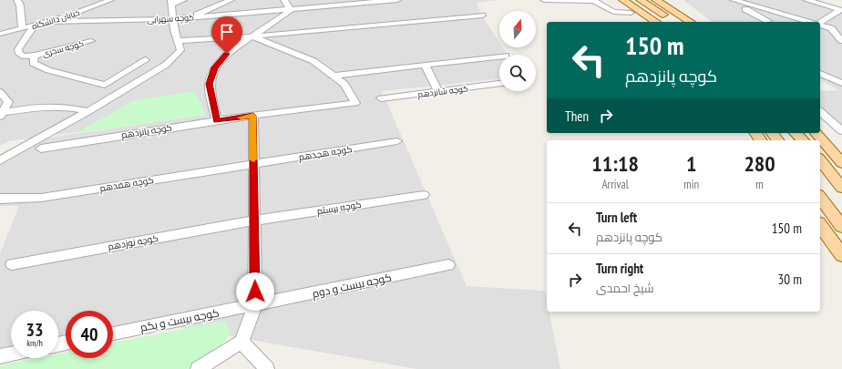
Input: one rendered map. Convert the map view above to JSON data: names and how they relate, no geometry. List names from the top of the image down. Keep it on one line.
{"streets":{"street":["کوچه سهرابی","خیابان دانشگاه","کوچه سحری","کوچه شانزدهم","کوچه پانزدهم","کوچه هجدهم","کوچه هفدهم","کوچه بیستم","کوچه نوزدهم","کوچه بیست و دوم","کوچه بیست و یکم"]},"crossings":[["کوچه سهرابی","خیابان دانشگاه"],["کوچه هجدهم","کوچه هفدهم"],["کوچه بیستم","کوچه نوزدهم"],["کوچه بیست و دوم","کوچه بیست و یکم"]],"north":"top","page":{"turn":["150 m","کوچه پانزدهم"],"then":"Then","eta":["11:18","Arrival","1","min","280","m"],"list":[{"name":"Turn left","note":"کوچه پانزدهم","value":"150 m"},{"name":"Turn right","note":"شیخ احمدی","value":"30 m"}],"speed":"33 km/h","limit":"40"}}
